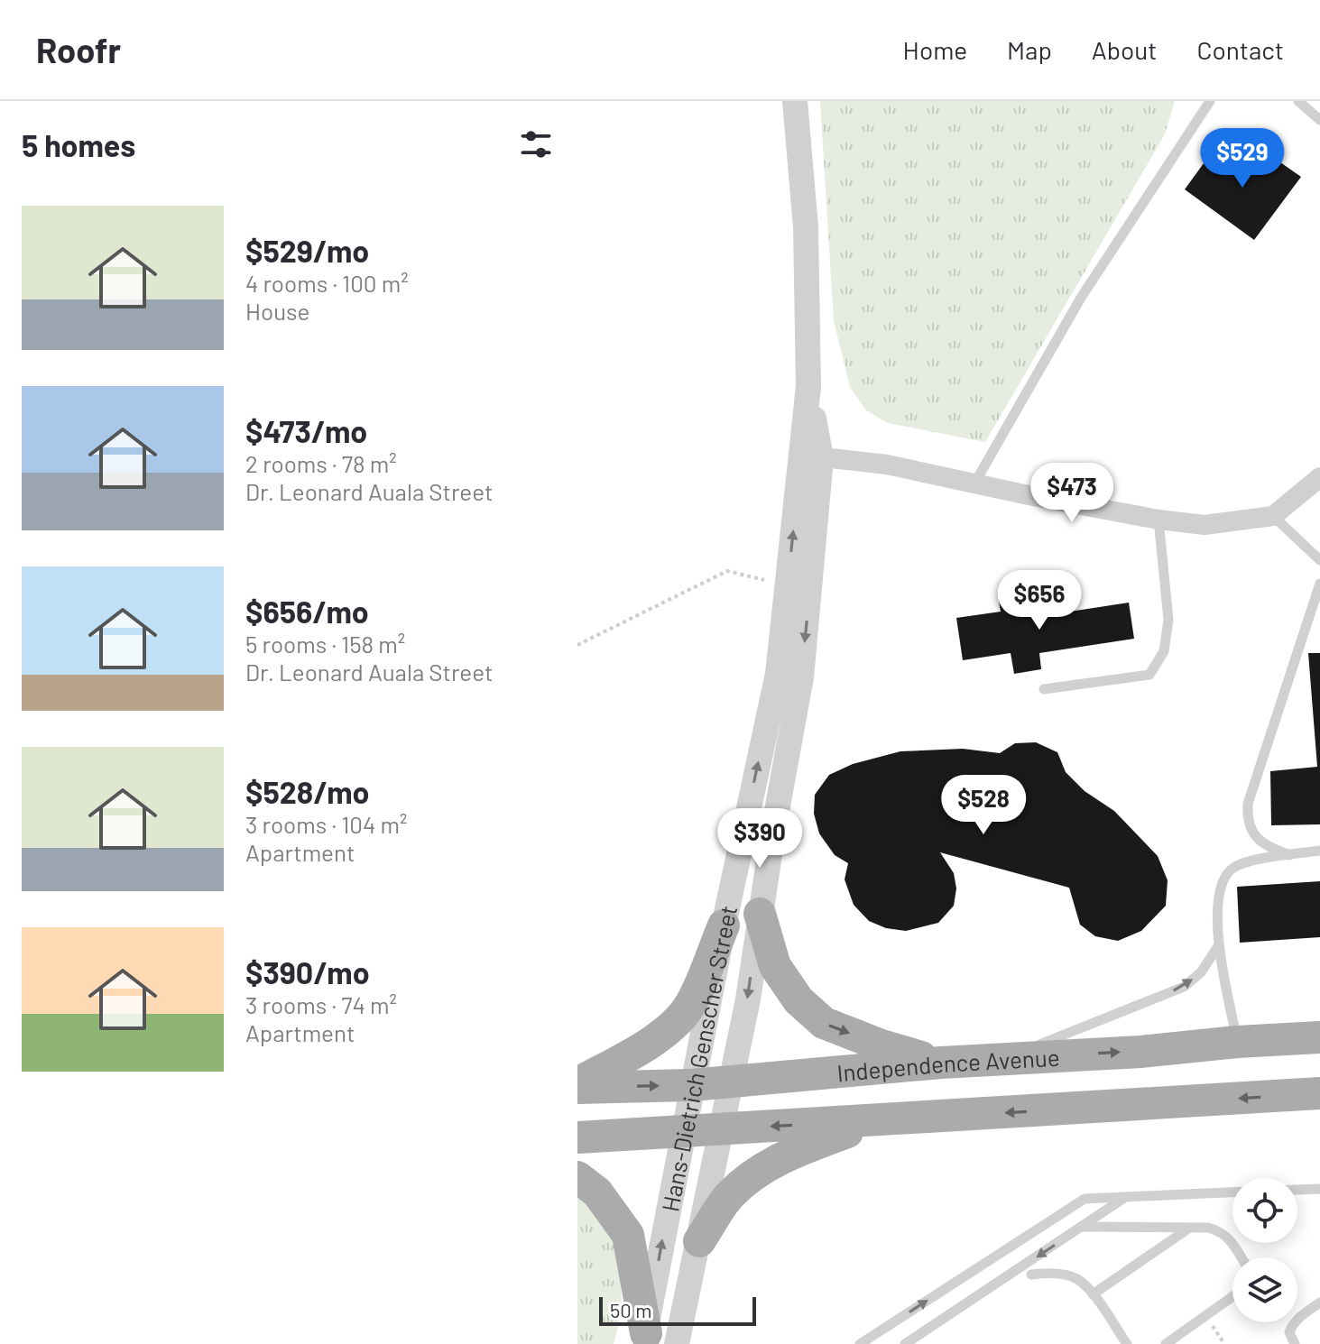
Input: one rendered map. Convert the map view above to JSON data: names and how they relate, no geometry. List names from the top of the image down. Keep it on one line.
{"streets":{"main road":["Independence Avenue"],"street":["Hans-Dietrich Genscher Street"]},"crossings":[["Hans-Dietrich Genscher Street","Independence Avenue"]],"scale_bar":"50 m","page":{"header":"Roofr","nav":["Home","Map","About","Contact"],"heading":"5 homes","price":["$529","$473","$656","$528","$390"],"list":[{"name":"$529/mo","note":"4 rooms · 100 m² · House"},{"name":"$473/mo","note":"2 rooms · 78 m² · Dr. Leonard Auala Street"},{"name":"$656/mo","note":"5 rooms · 158 m² · Dr. Leonard Auala Street"},{"name":"$528/mo","note":"3 rooms · 104 m² · Apartment"},{"name":"$390/mo","note":"3 rooms · 74 m² · Apartment"}],"scale":"50 m"}}
